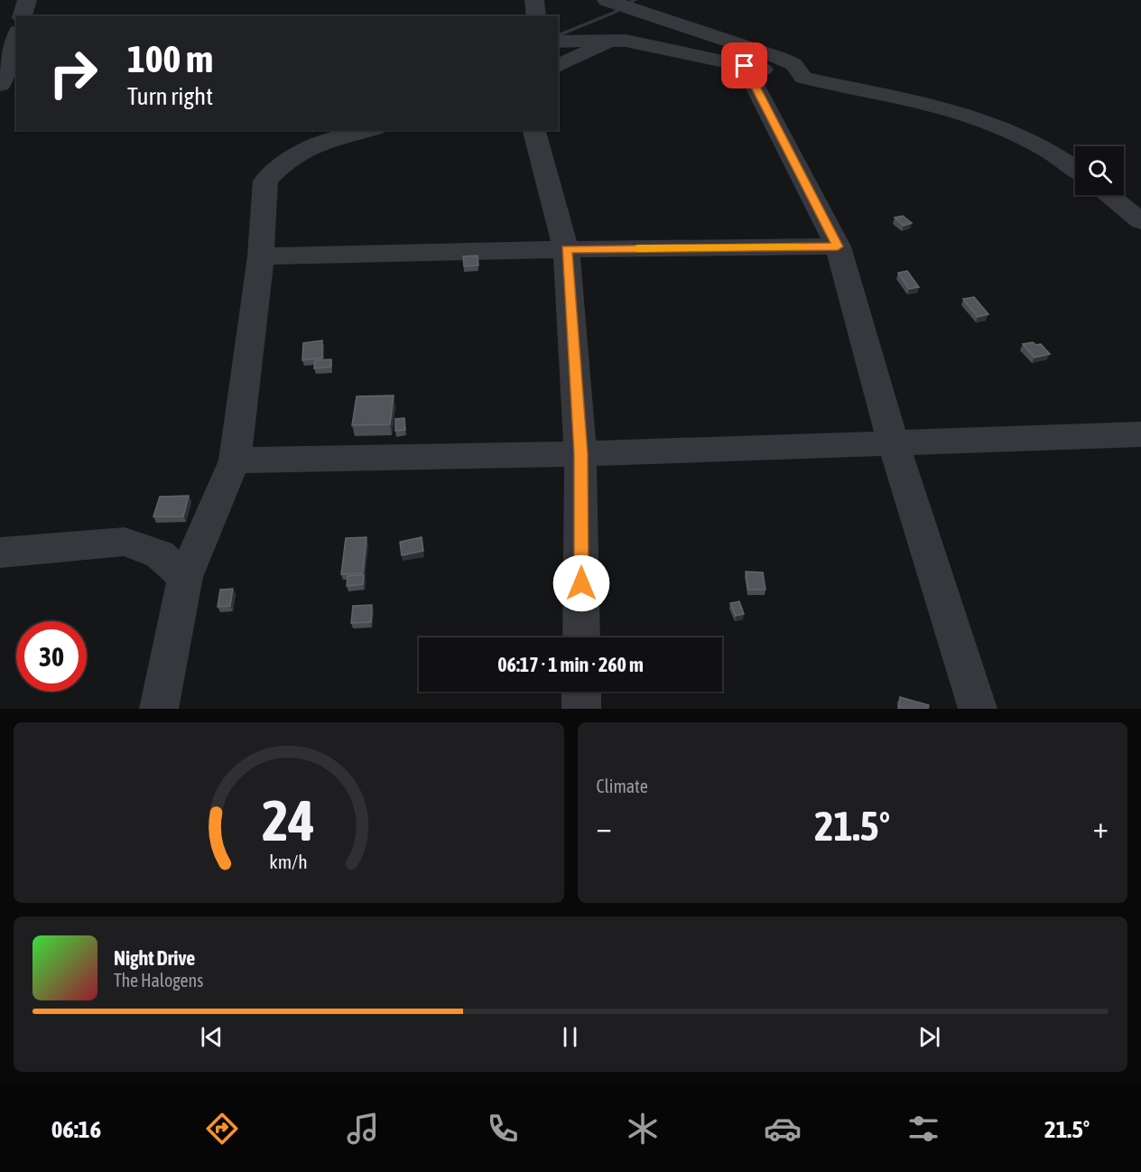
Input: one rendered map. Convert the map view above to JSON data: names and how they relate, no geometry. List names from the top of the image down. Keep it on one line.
{"page":{"turn":["100 m","Turn right"],"limit":"30","trip":"06:17 · 1 min · 260 m","tile":"Climate","heat":["−","21.5°","+"],"song":["Night Drive","The Halogens"],"tabs":["06:16","21.5°"],"gauge":["24","km/h"]}}
